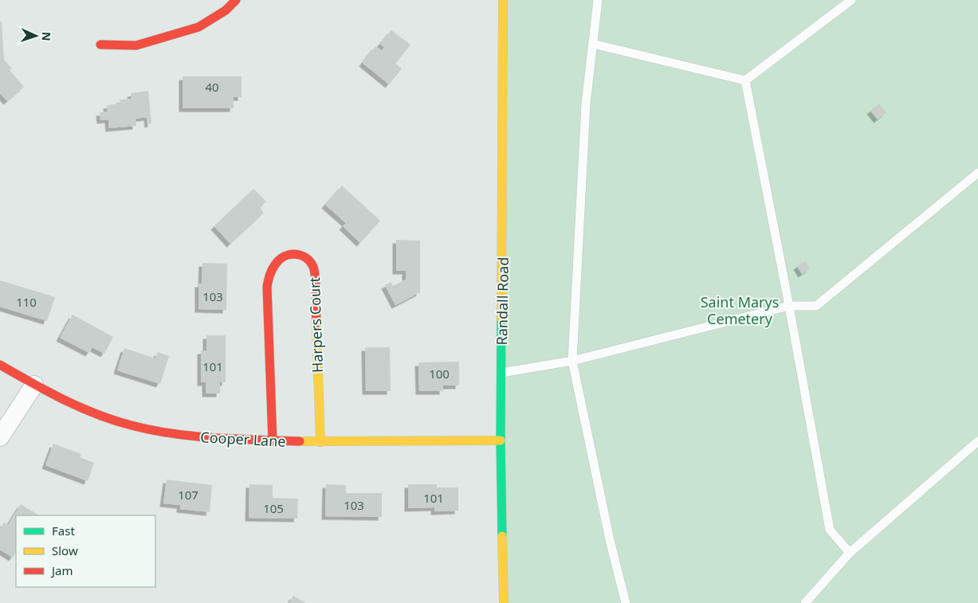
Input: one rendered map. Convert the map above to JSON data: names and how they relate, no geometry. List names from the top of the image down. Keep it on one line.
{"streets":{"street":["Randall Road","Harpers Court","Cooper Lane"]},"crossings":[["Randall Road","Cooper Lane"],["Harpers Court","Cooper Lane"]],"parks":["Saint Marys Cemetery"],"house_numbers":["40","103","110","101","100","107","101","103","105"],"legend":["Fast","Slow","Jam"],"north":"right"}
